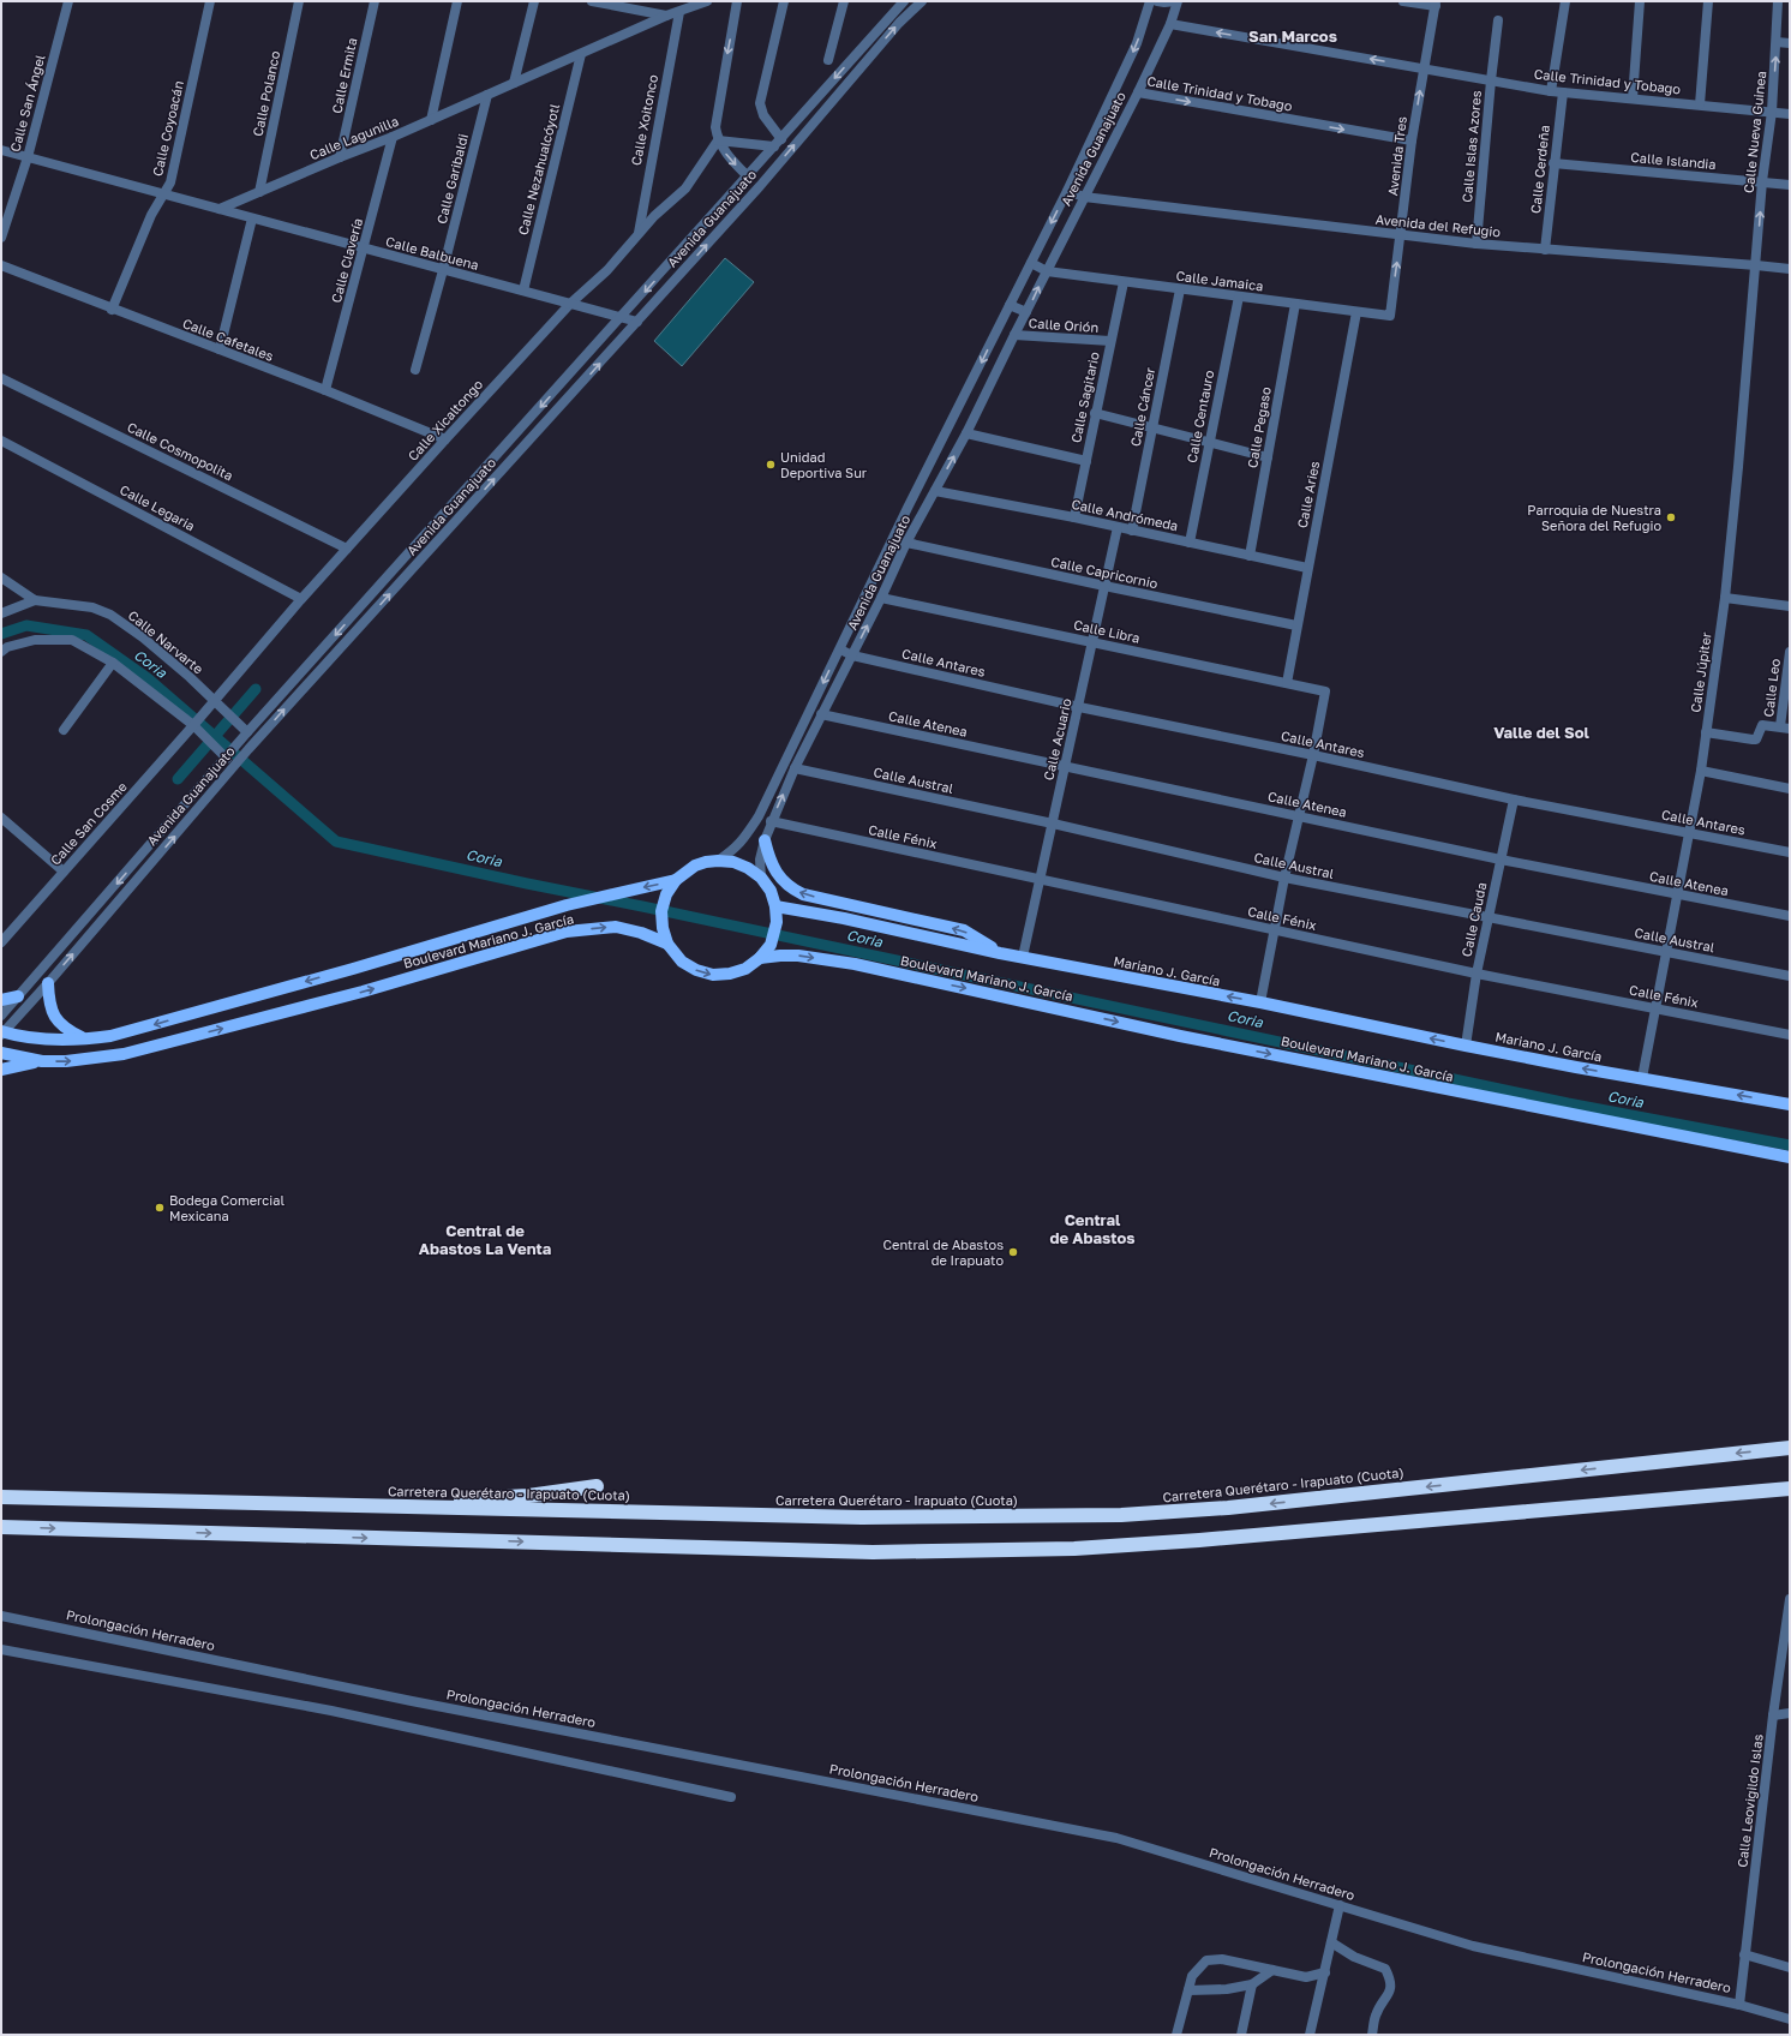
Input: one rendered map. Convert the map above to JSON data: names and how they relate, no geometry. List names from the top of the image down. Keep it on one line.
{"streets":{"highway":["Carretera Querétaro - Irapuato (Cuota)"],"main road":["Boulevard Mariano J. García","Mariano J. García"],"street":["Calle Ermita","Calle Trinidad y Tobago","Calle Polanco","Calle San Ángel","Calle Xoitonco","Calle Coyoacán","Calle Nueva Guinea","Calle Lagunilla","Calle Islas Azores","Avenida Guanajuato","Avenida Tres","Calle Islandia","Calle Nezahualcóyotl","Calle Cerdeña","Calle Garibaldi","Avenida del Refugio","Calle Balbuena","Calle Clavería","Calle Jamaica","Calle Orión","Calle Cafetales","Calle Sagitario","Calle Cáncer","Calle Centauro","Calle Xicaltongo","Calle Pegaso","Calle Cosmopolita","Calle Aries","Calle Legaria","Calle Andrómeda","Calle Capricornio","Calle Libra","Calle Narvarte","Calle Antares","Calle Júpiter","Calle Leo","Calle Atenea","Calle Acuario","Calle Austral","Calle San Cosme","Calle Fénix","Calle Cauda","Prolongación Herradero","Calle Leovigildo Islas"]},"crossings":[["Calle Ermita","Calle Lagunilla"],["Calle Trinidad y Tobago","Calle Nueva Guinea"],["Calle Trinidad y Tobago","Calle Islas Azores"],["Calle Trinidad y Tobago","Avenida Guanajuato"],["Calle Trinidad y Tobago","Avenida Tres"],["Calle Trinidad y Tobago","Calle Cerdeña"],["Calle Polanco","Calle Lagunilla"],["Calle Xoitonco","Calle Lagunilla"],["Calle Xoitonco","Calle Xicaltongo"],["Calle Coyoacán","Calle Cafetales"],["Calle Nueva Guinea","Calle Islandia"],["Calle Nueva Guinea","Avenida del Refugio"],["Calle Nueva Guinea","Calle Júpiter"],["Calle Lagunilla","Calle Nezahualcóyotl"],["Calle Lagunilla","Calle Garibaldi"],["Calle Lagunilla","Calle Balbuena"],["Calle Lagunilla","Calle Clavería"],["Calle Islas Azores","Avenida del Refugio"],["Avenida Guanajuato","Avenida del Refugio"],["Avenida Guanajuato","Calle Balbuena"],["Avenida Guanajuato","Calle Jamaica"],["Avenida Guanajuato","Calle Orión"],["Avenida Guanajuato","Calle Andrómeda"],["Avenida Guanajuato","Calle Capricornio"],["Avenida Guanajuato","Calle Libra"],["Avenida Guanajuato","Calle Narvarte"],["Avenida Guanajuato","Calle Antares"],["Avenida Guanajuato","Calle Atenea"],["Avenida Guanajuato","Calle Austral"],["Avenida Guanajuato","Calle Fénix"],["Avenida Guanajuato","Boulevard Mariano J. García"],["Avenida Guanajuato","Mariano J. García"],["Avenida Tres","Avenida del Refugio"],["Avenida Tres","Calle Jamaica"],["Calle Islandia","Calle Cerdeña"],["Calle Nezahualcóyotl","Calle Balbuena"],["Calle Cerdeña","Avenida del Refugio"],["Calle Garibaldi","Calle Balbuena"],["Avenida del Refugio","Calle Júpiter"],["Calle Balbuena","Calle Clavería"],["Calle Balbuena","Calle Xicaltongo"],["Calle Clavería","Calle Cafetales"],["Calle Jamaica","Calle Sagitario"],["Calle Jamaica","Calle Cáncer"],["Calle Jamaica","Calle Centauro"],["Calle Jamaica","Calle Pegaso"],["Calle Jamaica","Calle Aries"],["Calle Orión","Calle Sagitario"],["Calle Cafetales","Calle Xicaltongo"],["Calle Sagitario","Calle Andrómeda"],["Calle Cáncer","Calle Andrómeda"],["Calle Centauro","Calle Andrómeda"],["Calle Xicaltongo","Calle Cosmopolita"],["Calle Xicaltongo","Calle Legaria"],["Calle Xicaltongo","Calle Narvarte"],["Calle Xicaltongo","Calle San Cosme"],["Calle Pegaso","Calle Andrómeda"],["Calle Aries","Calle Andrómeda"],["Calle Aries","Calle Capricornio"],["Calle Aries","Calle Libra"],["Calle Andrómeda","Calle Acuario"],["Calle Capricornio","Calle Acuario"],["Calle Libra","Calle Antares"],["Calle Libra","Calle Acuario"],["Calle Antares","Calle Júpiter"],["Calle Antares","Calle Acuario"],["Calle Antares","Calle Cauda"],["Calle Júpiter","Calle Atenea"],["Calle Júpiter","Calle Austral"],["Calle Júpiter","Calle Fénix"],["Calle Júpiter","Mariano J. García"],["Calle Atenea","Calle Acuario"],["Calle Atenea","Calle Cauda"],["Calle Acuario","Calle Austral"],["Calle Acuario","Calle Fénix"],["Calle Acuario","Mariano J. García"],["Calle Austral","Calle Cauda"],["Calle Fénix","Calle Cauda"],["Calle Cauda","Mariano J. García"],["Boulevard Mariano J. García","Mariano J. García"],["Prolongación Herradero","Calle Leovigildo Islas"]],"one_way":["Avenida Tres","Mariano J. García"],"districts":["San Marcos","Valle del Sol","Central de Abastos","Central de Abastos La Venta"],"water":["Coria"],"places":["Unidad Deportiva Sur","Parroquia de Nuestra Señora del Refugio","Bodega Comercial Mexicana","Central de Abastos de Irapuato"]}
